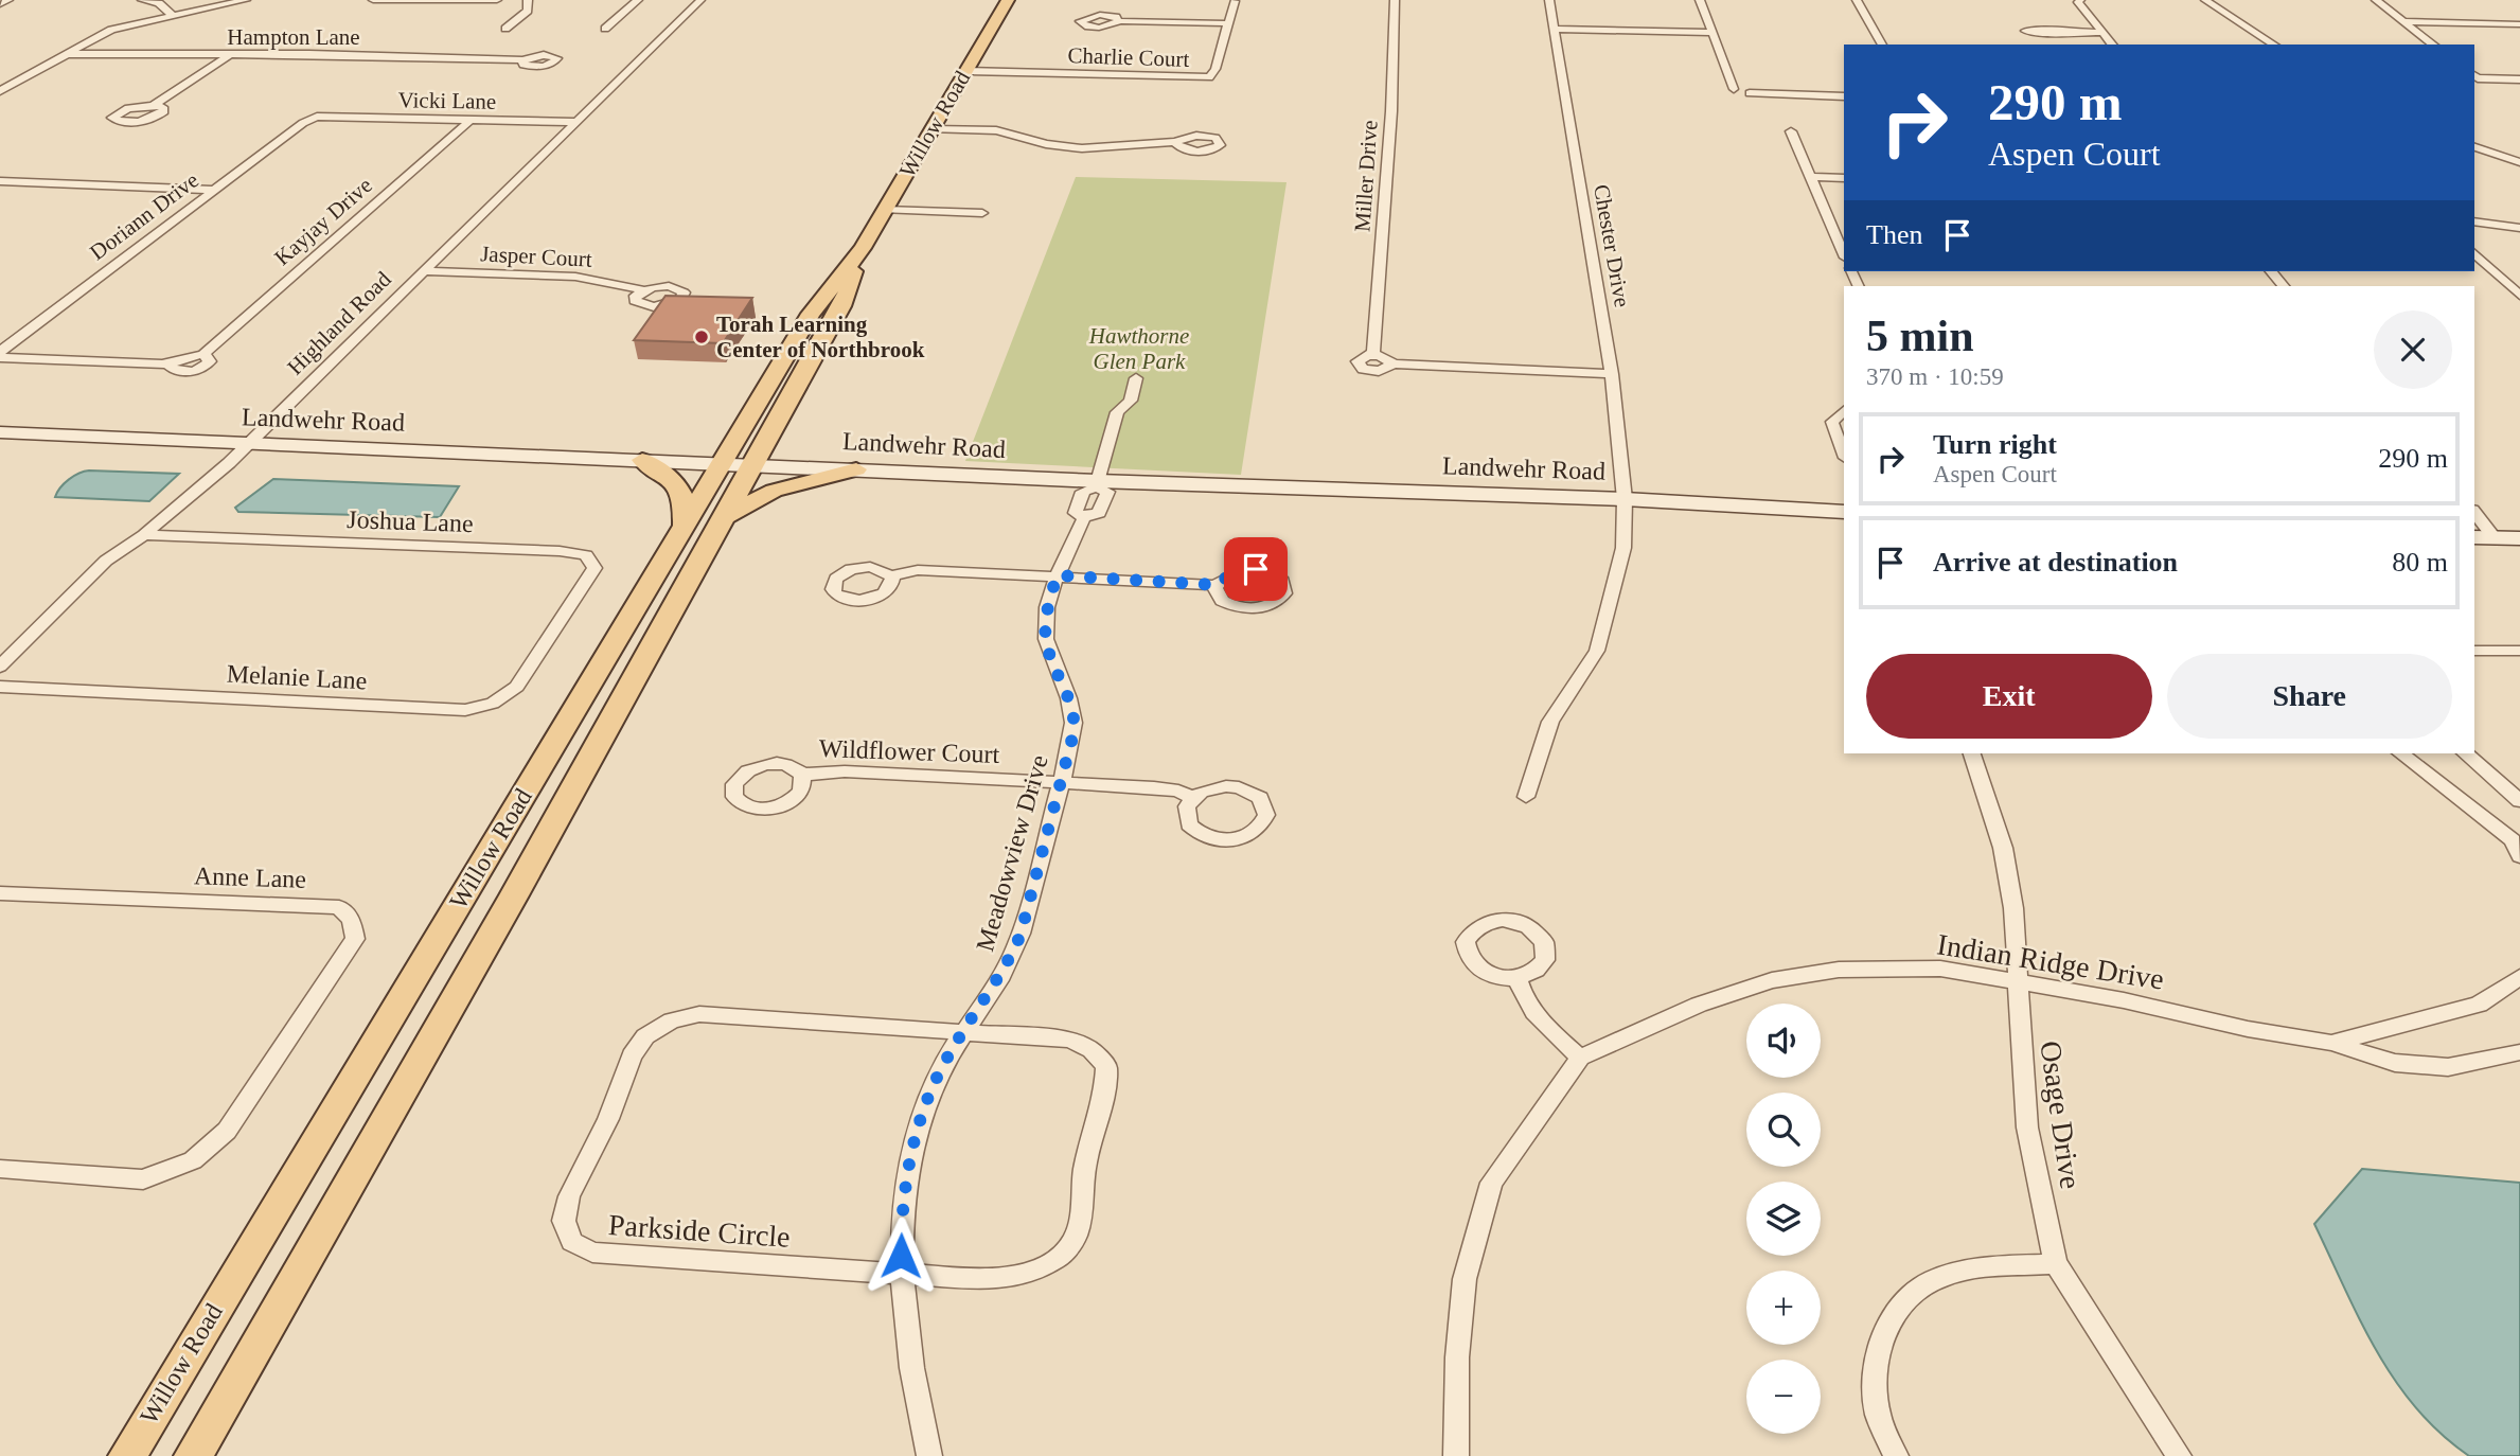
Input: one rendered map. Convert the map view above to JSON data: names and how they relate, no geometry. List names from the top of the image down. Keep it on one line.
{"streets":{"main road":["Willow Road","Landwehr Road"],"street":["Hampton Lane","Charlie Court","Vicki Lane","Miller Drive","Doriann Drive","Kayjay Drive","Chester Drive","Jasper Court","Highland Road","Joshua Lane","Melanie Lane","Wildflower Court","Meadowview Drive","Anne Lane","Indian Ridge Drive","Osage Drive","Parkside Circle"]},"crossings":[["Charlie Court","Willow Road"],["Vicki Lane","Doriann Drive"],["Vicki Lane","Kayjay Drive"],["Vicki Lane","Highland Road"],["Willow Road","Landwehr Road"],["Miller Drive","Chester Drive"],["Doriann Drive","Kayjay Drive"],["Chester Drive","Landwehr Road"],["Jasper Court","Highland Road"],["Highland Road","Landwehr Road"],["Highland Road","Joshua Lane"],["Landwehr Road","Meadowview Drive"],["Joshua Lane","Melanie Lane"],["Wildflower Court","Meadowview Drive"],["Meadowview Drive","Parkside Circle"],["Indian Ridge Drive","Osage Drive"]],"parks":["Hawthorne Glen Park"],"places":["Torah Learning Center of Northbrook"],"page":{"turn":["290 m","Aspen Court"],"then":"Then","heading":["5 min","370 m · 10:59"],"list":[{"name":"Turn right","note":"Aspen Court","value":"290 m"},{"name":"Arrive at destination","value":"80 m"}],"buttons":["Exit","Share"],"map_buttons":["+","−"]}}
